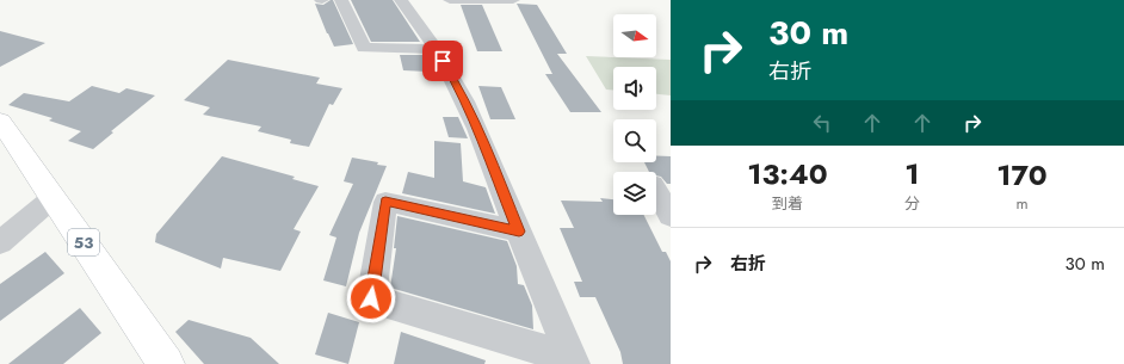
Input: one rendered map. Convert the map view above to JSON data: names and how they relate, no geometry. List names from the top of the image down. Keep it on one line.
{"streets":{"main road":["53"]},"north":"right","page":{"turn":["30 m","右折"],"eta":["13:40","到着","1","分","170","m"],"list":[{"name":"右折","value":"30 m"}]}}
